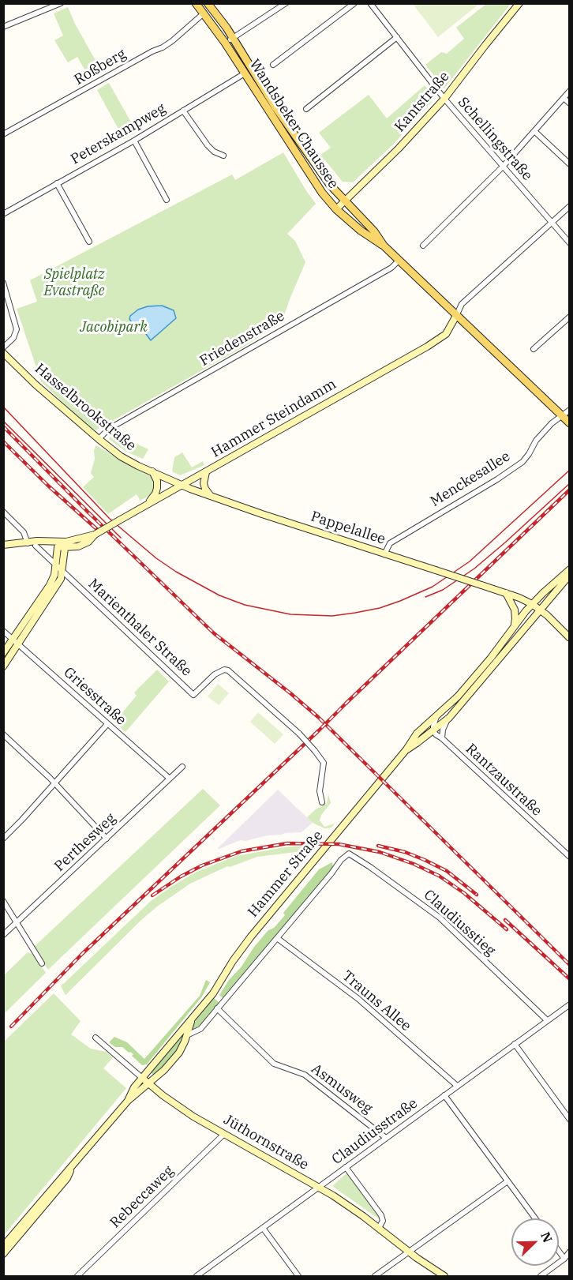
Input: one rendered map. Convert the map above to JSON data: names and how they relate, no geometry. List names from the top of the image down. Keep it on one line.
{"streets":{"main road":["Kantstraße","Wandsbeker Chaussee","Hasselbrookstraße","Hammer Steindamm","Pappelallee","Hammer Straße","Jüthornstraße"],"street":["Roßberg","Peterskampweg","Schellingstraße","Friedenstraße","Menckesallee","Marienthaler Straße","Griesstraße","Rantzaustraße","Perthesweg","Claudiusstieg","Trauns Allee","Asmusweg","Claudiusstraße","Rebeccaweg"]},"crossings":[["Roßberg","Wandsbeker Chaussee"],["Kantstraße","Wandsbeker Chaussee"],["Kantstraße","Schellingstraße"],["Wandsbeker Chaussee","Peterskampweg"],["Wandsbeker Chaussee","Friedenstraße"],["Wandsbeker Chaussee","Hammer Steindamm"],["Wandsbeker Chaussee","Menckesallee"],["Friedenstraße","Hasselbrookstraße"],["Hasselbrookstraße","Hammer Steindamm"],["Hasselbrookstraße","Pappelallee"],["Hammer Steindamm","Pappelallee"],["Hammer Steindamm","Marienthaler Straße"],["Menckesallee","Pappelallee"],["Pappelallee","Hammer Straße"],["Griesstraße","Perthesweg"],["Rantzaustraße","Hammer Straße"],["Hammer Straße","Claudiusstieg"],["Hammer Straße","Trauns Allee"],["Hammer Straße","Asmusweg"],["Hammer Straße","Jüthornstraße"],["Claudiusstieg","Claudiusstraße"],["Trauns Allee","Claudiusstraße"],["Asmusweg","Claudiusstraße"],["Claudiusstraße","Jüthornstraße"],["Jüthornstraße","Rebeccaweg"]],"parks":["Spielplatz Evastraße","Jacobipark"],"north":"top right"}
